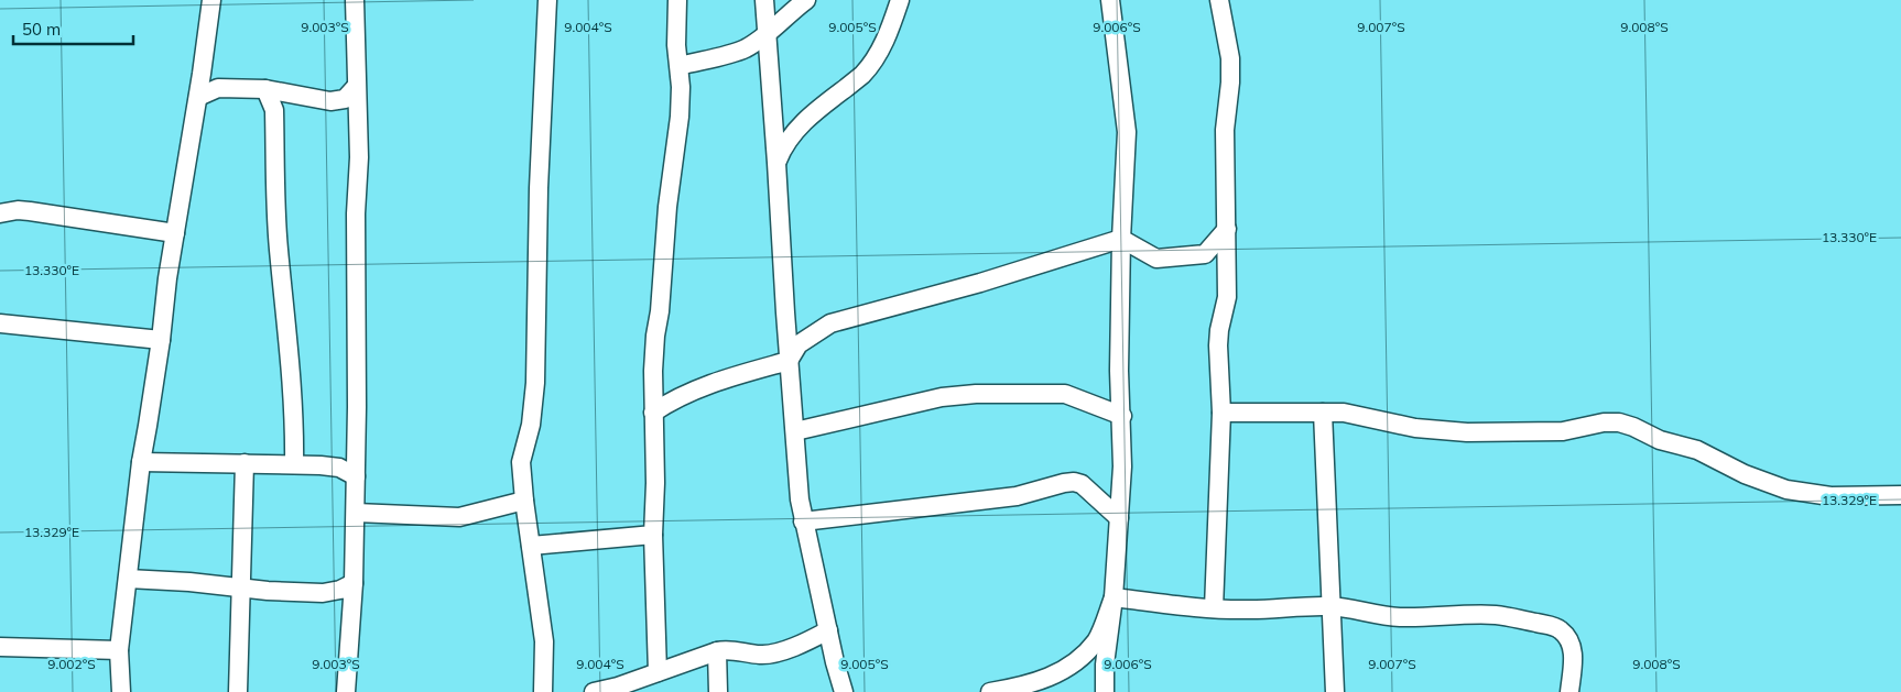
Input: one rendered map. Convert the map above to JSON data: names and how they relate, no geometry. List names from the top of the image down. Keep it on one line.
{"scale_bar":"50 m","coordinates":["9.003°S","9.004°S","9.005°S","9.006°S","9.007°S","9.008°S","13.330°E","13.329°E","9.002°S"]}
